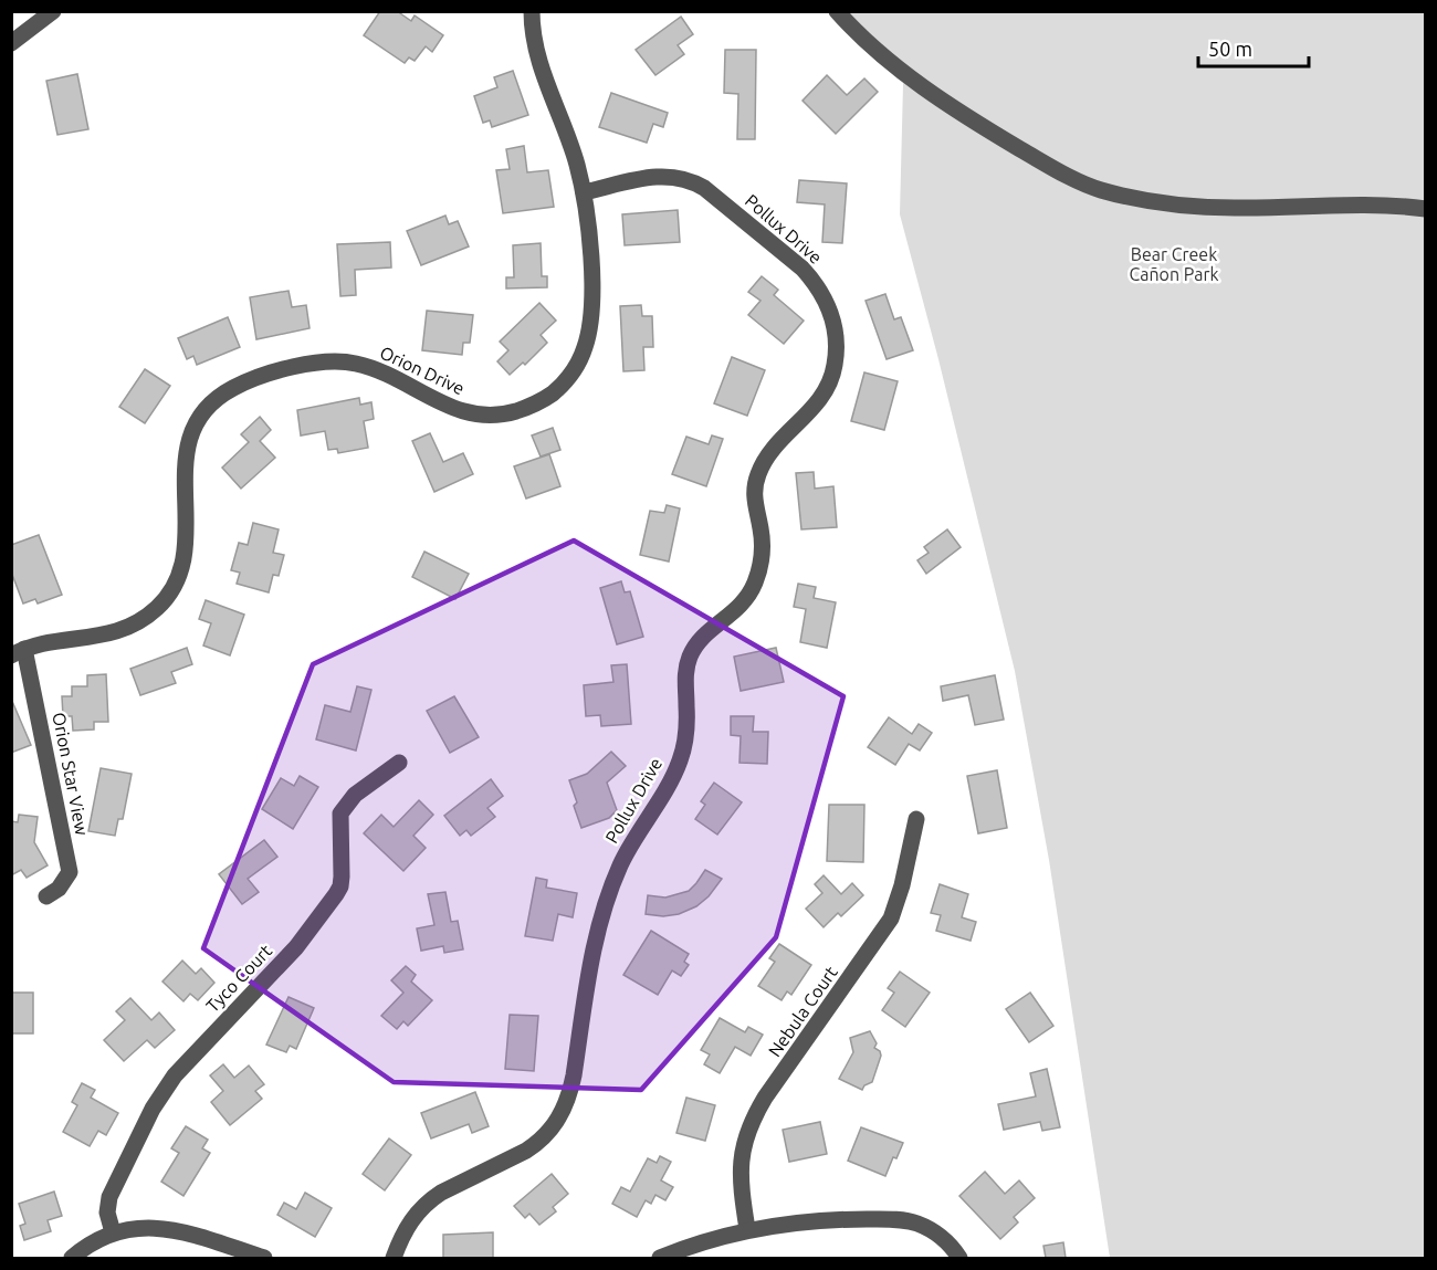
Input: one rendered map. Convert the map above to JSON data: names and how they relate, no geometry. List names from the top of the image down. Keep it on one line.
{"streets":{"street":["Pollux Drive","Orion Drive","Orion Star View","Tyco Court","Nebula Court"]},"crossings":[["Pollux Drive","Orion Drive"],["Orion Drive","Orion Star View"]],"parks":["Bear Creek Cañon Park"],"scale_bar":"50 m"}
